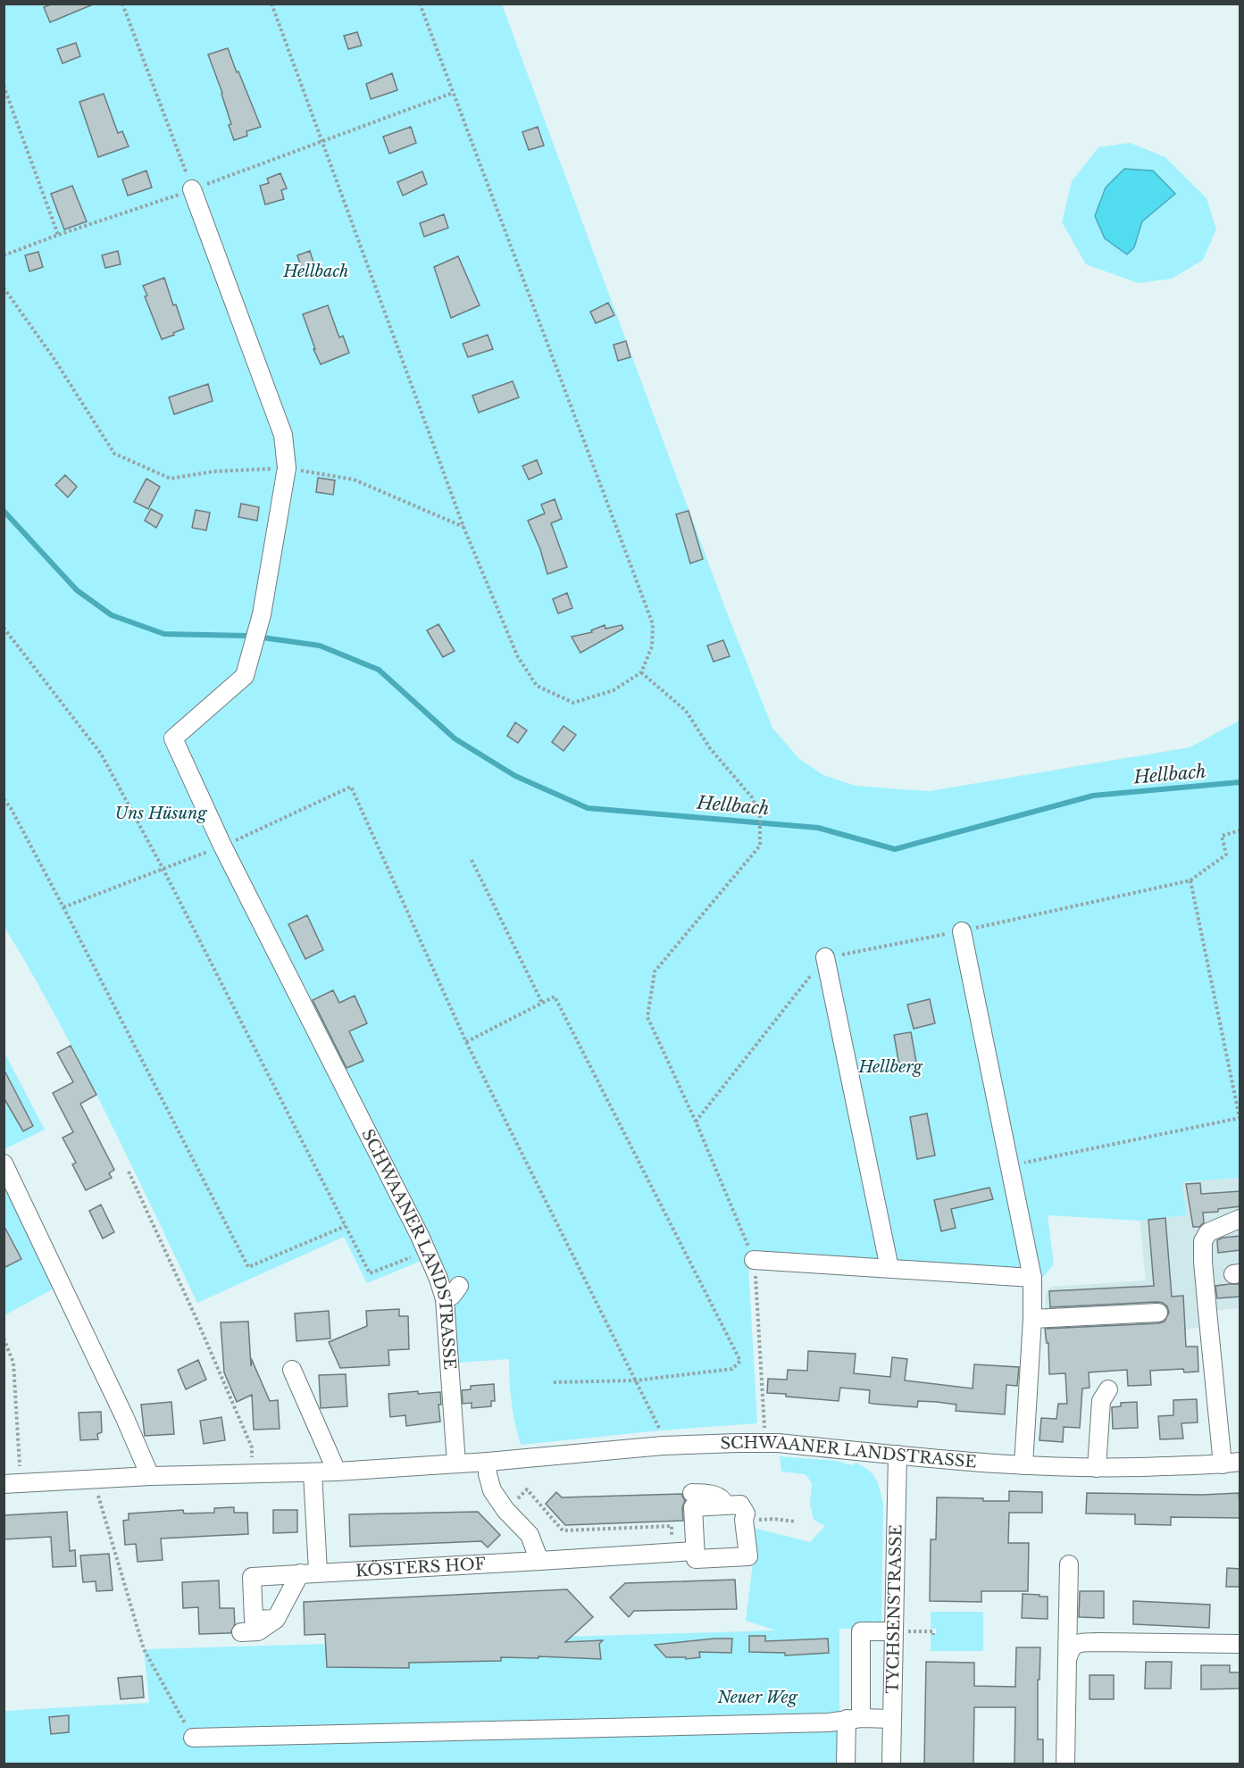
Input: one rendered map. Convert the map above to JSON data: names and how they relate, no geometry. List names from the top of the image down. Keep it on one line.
{"streets":{"street":["SCHWAANER LANDSTRASSE","KÖSTERS HOF","TYCHSENSTRASSE"]},"crossings":[["SCHWAANER LANDSTRASSE","TYCHSENSTRASSE"]],"water":["Hellbach"],"parks":["Hellbach","Uns Hüsung","Hellberg","Neuer Weg"]}
